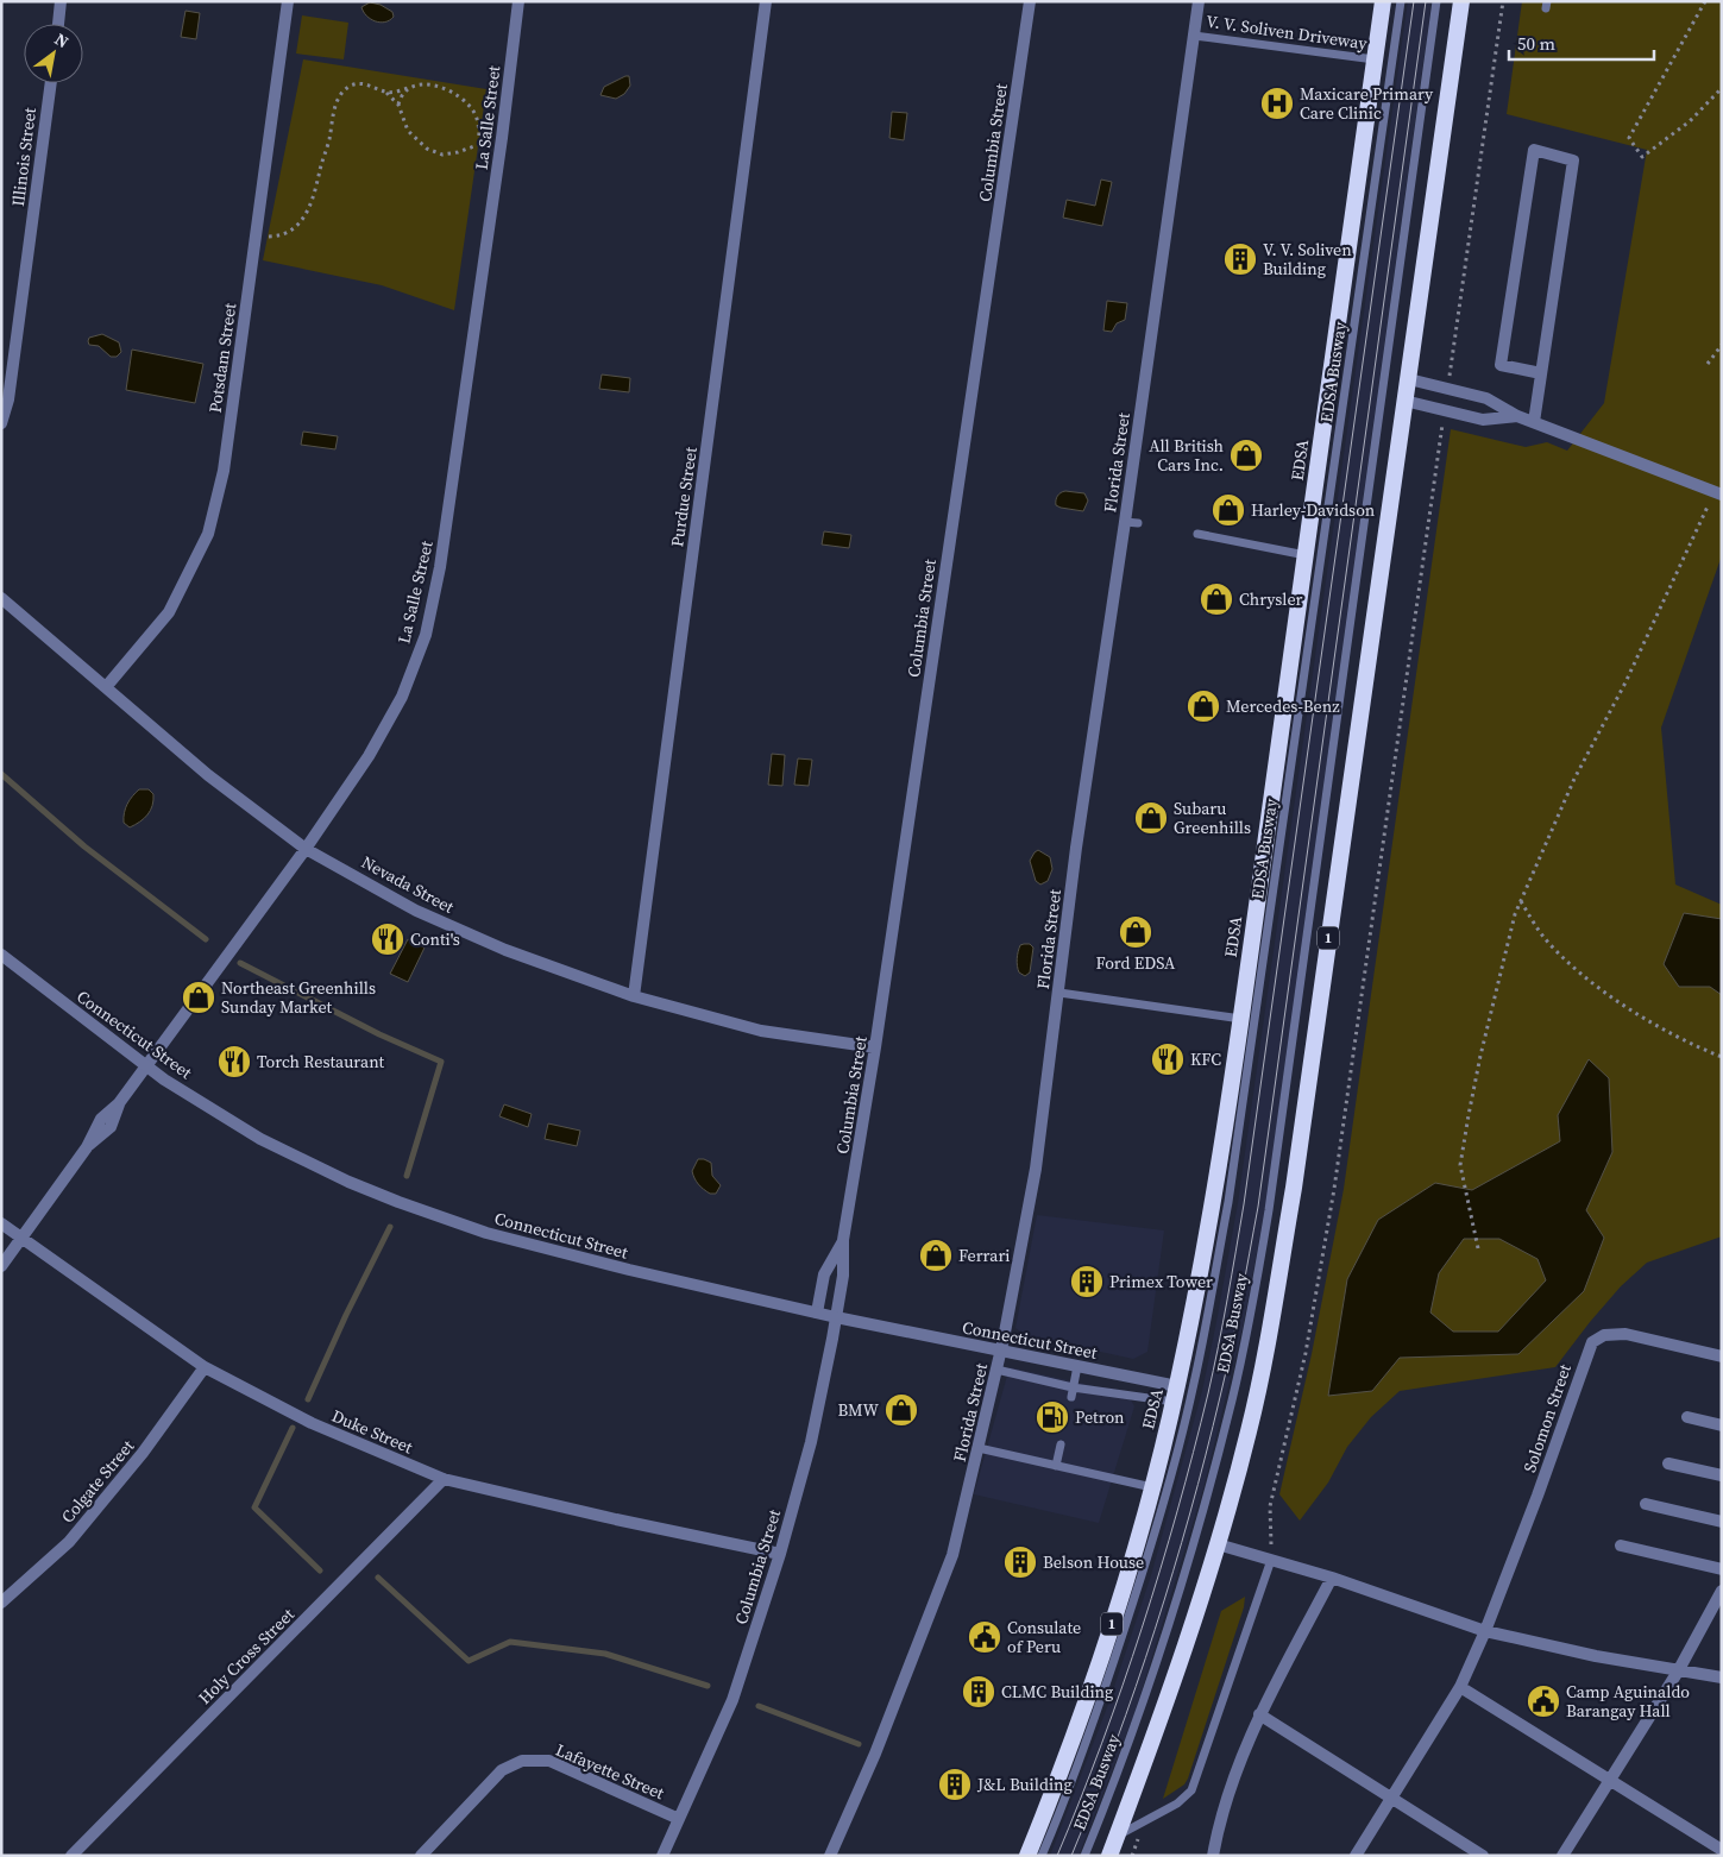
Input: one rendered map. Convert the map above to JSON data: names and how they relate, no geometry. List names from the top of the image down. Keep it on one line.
{"streets":{"highway":["EDSA","1"],"street":["La Salle Street","Columbia Street","Illinois Street","Potsdam Street","Florida Street","Purdue Street","Nevada Street","Connecticut Street","Solomon Street","Duke Street","Colgate Street","Holy Cross Street","Lafayette Street"],"lane":["V. V. Soliven Driveway","EDSA Busway"]},"crossings":[["V. V. Soliven Driveway","EDSA"],["V. V. Soliven Driveway","Florida Street"],["La Salle Street","Nevada Street"],["La Salle Street","Connecticut Street"],["La Salle Street","Duke Street"],["Columbia Street","Nevada Street"],["Columbia Street","Connecticut Street"],["Columbia Street","Duke Street"],["Columbia Street","Lafayette Street"],["Potsdam Street","Nevada Street"],["EDSA","Connecticut Street"],["Florida Street","Connecticut Street"],["Purdue Street","Nevada Street"],["Duke Street","Colgate Street"],["Duke Street","Holy Cross Street"]],"places":{"hospital":["Maxicare Primary Care Clinic"],"building":["V. V. Soliven Building","Primex Tower","Belson House","CLMC Building","J&L Building"],"shop":["All British Cars Inc.","Harley-Davidson","Chrysler","Mercedes-Benz","Subaru Greenhills","Ford EDSA","Northeast Greenhills Sunday Market","Ferrari","BMW"],"restaurant":["Conti's","KFC","Torch Restaurant"],"fuel station":["Petron"],"public building":["Consulate of Peru","Camp Aguinaldo Barangay Hall"]},"scale_bar":"50 m","north":"top right"}
